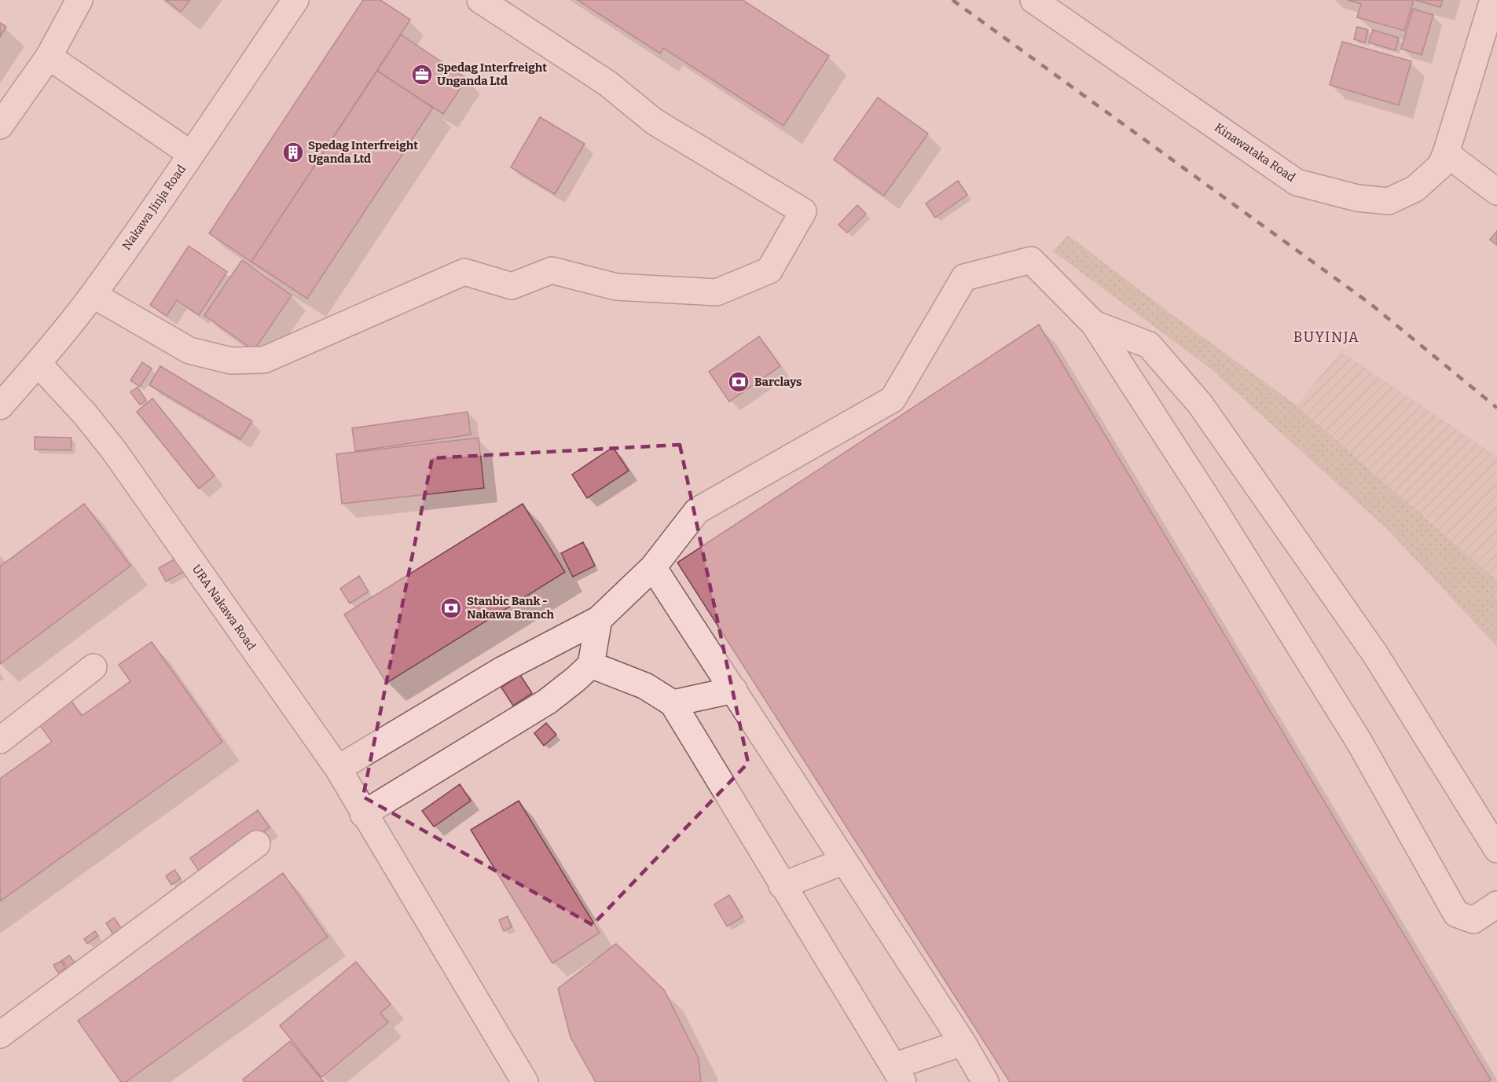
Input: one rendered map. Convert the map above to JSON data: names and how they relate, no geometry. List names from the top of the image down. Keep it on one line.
{"streets":{"street":["Kinawataka Road","Nakawa Jinja Road","URA Nakawa Road"]},"crossings":[["Nakawa Jinja Road","URA Nakawa Road"]],"districts":["BUYINJA"],"places":{"office":["Spedag Interfreight Unganda Ltd"],"building":["Spedag Interfreight Uganda Ltd"],"bank":["Barclays","Stanbic Bank - Nakawa Branch"]}}
